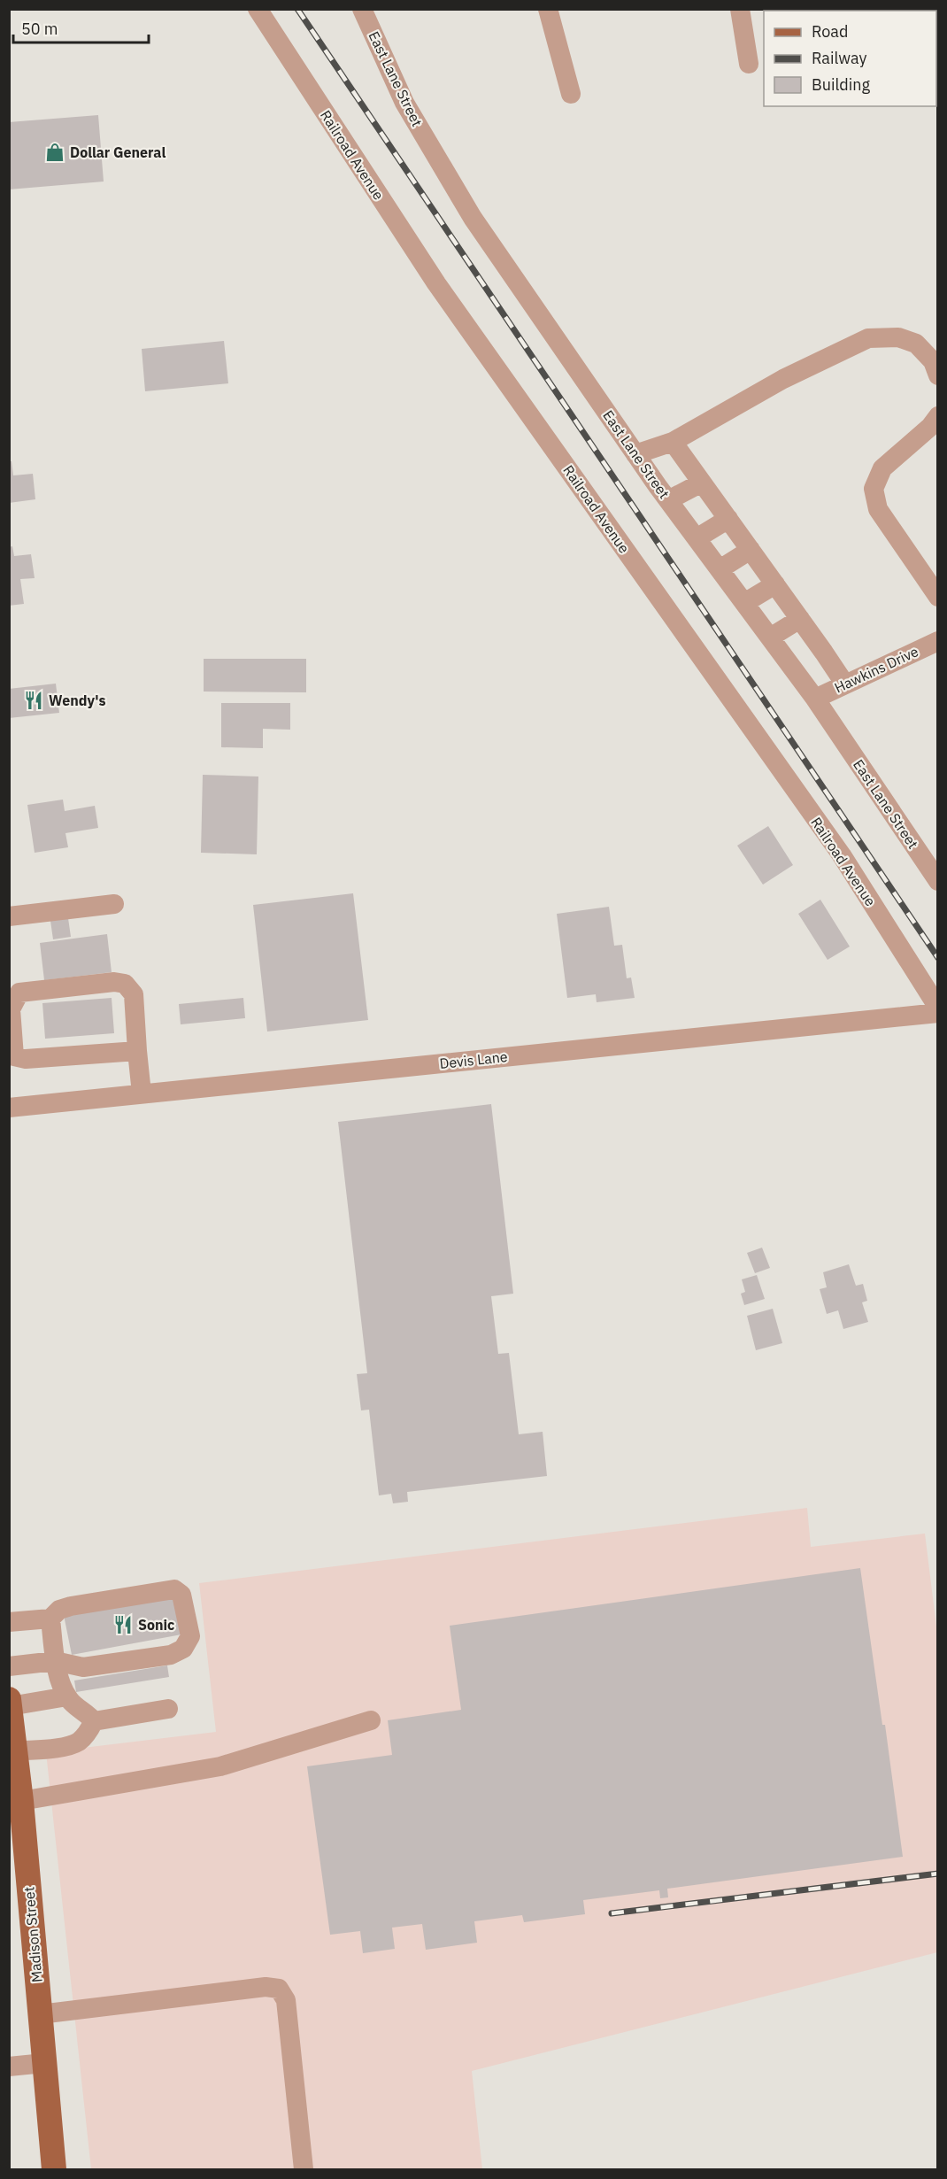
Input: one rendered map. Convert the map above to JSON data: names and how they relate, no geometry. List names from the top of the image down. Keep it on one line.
{"streets":{"main road":["Madison Street"],"street":["East Lane Street","Railroad Avenue","Hawkins Drive","Devis Lane"]},"crossings":[["East Lane Street","Hawkins Drive"],["Railroad Avenue","Devis Lane"]],"places":{"shop":["Dollar General"],"restaurant":["Wendy's","Sonic"]},"legend":["Road","Railway","Building"],"scale_bar":"50 m"}
